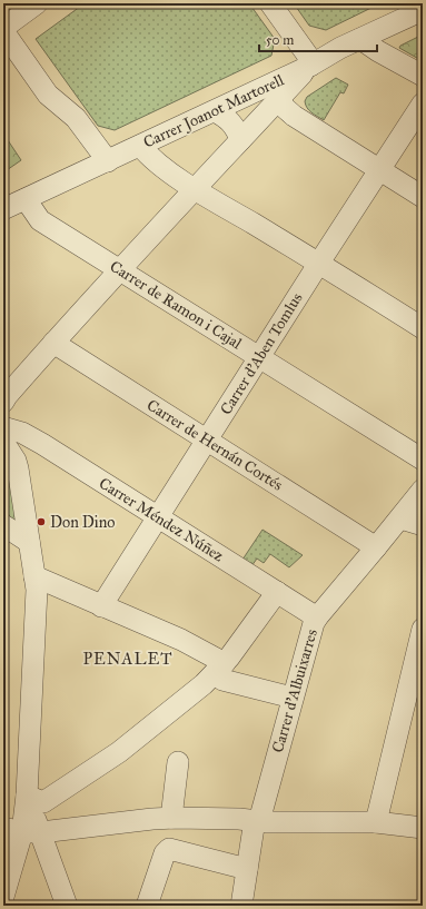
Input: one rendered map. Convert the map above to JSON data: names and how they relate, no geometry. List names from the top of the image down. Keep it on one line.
{"streets":{"street":["Carrer Joanot Martorell","Carrer de Ramon i Cajal","Carrer d'Aben Tomlus","Carrer de Hernán Cortés","Carrer Méndez Núñez","Carrer d'Albuixarres"]},"crossings":[["Carrer Joanot Martorell","Carrer de Ramon i Cajal"],["Carrer de Ramon i Cajal","Carrer d'Aben Tomlus"],["Carrer d'Aben Tomlus","Carrer de Hernán Cortés"],["Carrer d'Aben Tomlus","Carrer Méndez Núñez"],["Carrer de Hernán Cortés","Carrer d'Albuixarres"],["Carrer Méndez Núñez","Carrer d'Albuixarres"]],"districts":["PENALET"],"places":["Don Dino"],"scale_bar":"50 m"}
